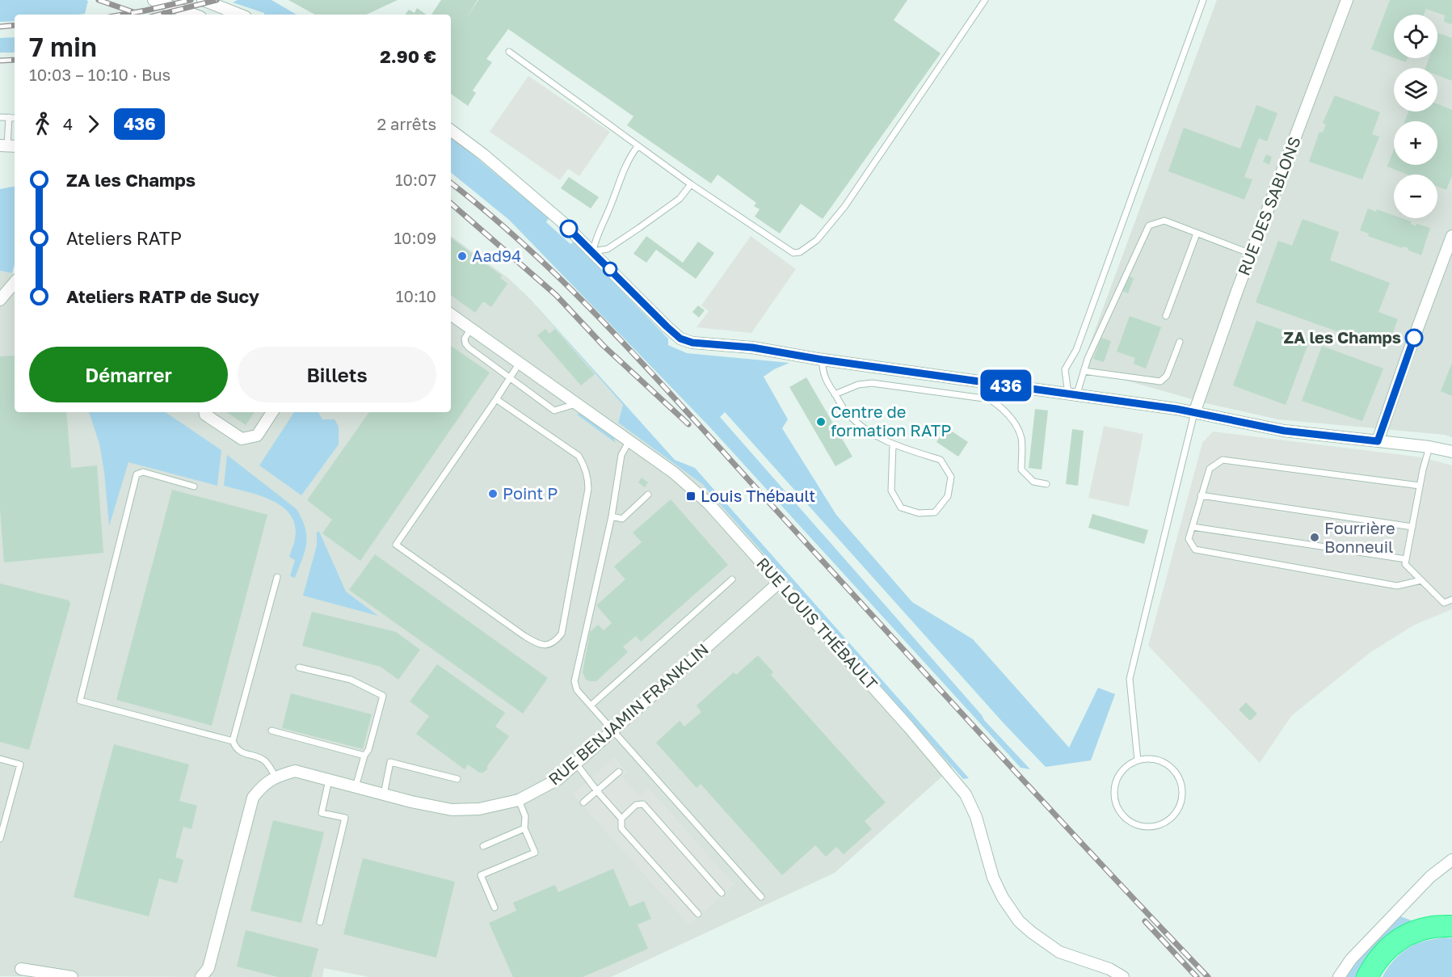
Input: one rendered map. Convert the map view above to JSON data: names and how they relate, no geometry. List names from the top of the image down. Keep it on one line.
{"streets":{"street":["RUE DES SABLONS","RUE LOUIS THÉBAULT","RUE BENJAMIN FRANKLIN"]},"crossings":[["RUE LOUIS THÉBAULT","RUE BENJAMIN FRANKLIN"]],"places":{"other":["Aad94","ZA les Champs","Centre de formation RATP","Point P","Fourrière Bonneuil"],"transit":["Louis Thébault"]},"lines":["bus line 436"],"page":{"on_map":"436","map_buttons":["+","−"],"heading":["7 min","10:03 – 10:10 · Bus","2.90 €"],"legs":["4","436","2 arrêts"],"list":[{"name":"ZA les Champs","value":"10:07"},{"name":"Ateliers RATP","value":"10:09"},{"name":"Ateliers RATP de Sucy","value":"10:10"}],"buttons":["Démarrer","Billets"]}}
